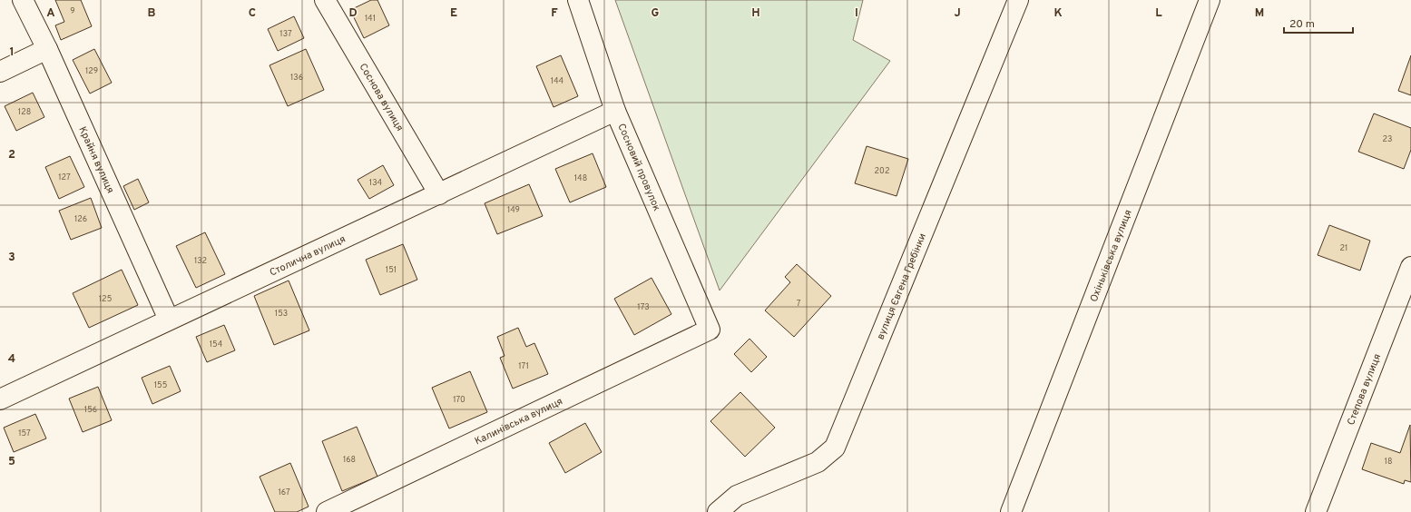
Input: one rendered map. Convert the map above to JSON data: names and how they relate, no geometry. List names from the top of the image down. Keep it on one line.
{"streets":{"street":["Соснова вулиця","Крайня вулиця","Сосновий провулок","Столична вулиця","Охіньківська вулиця","вулиця Євгена Гребінки","Степова вулиця","Калинівська вулиця"]},"crossings":[["Соснова вулиця","Столична вулиця"],["Крайня вулиця","Столична вулиця"],["Сосновий провулок","Столична вулиця"],["Сосновий провулок","Калинівська вулиця"]],"house_numbers":["9","141","137","129","136","144","128","23","202","127","148","134","149","126","21","132","151","125","7","173","153","154","171","155","170","156","157","168","18","167"],"scale_bar":"20 m","grid":{"columns":["A","B","C","D","E","F","G","H","I","J","K","L","M"],"rows":["1","2","3","4","5"]}}
